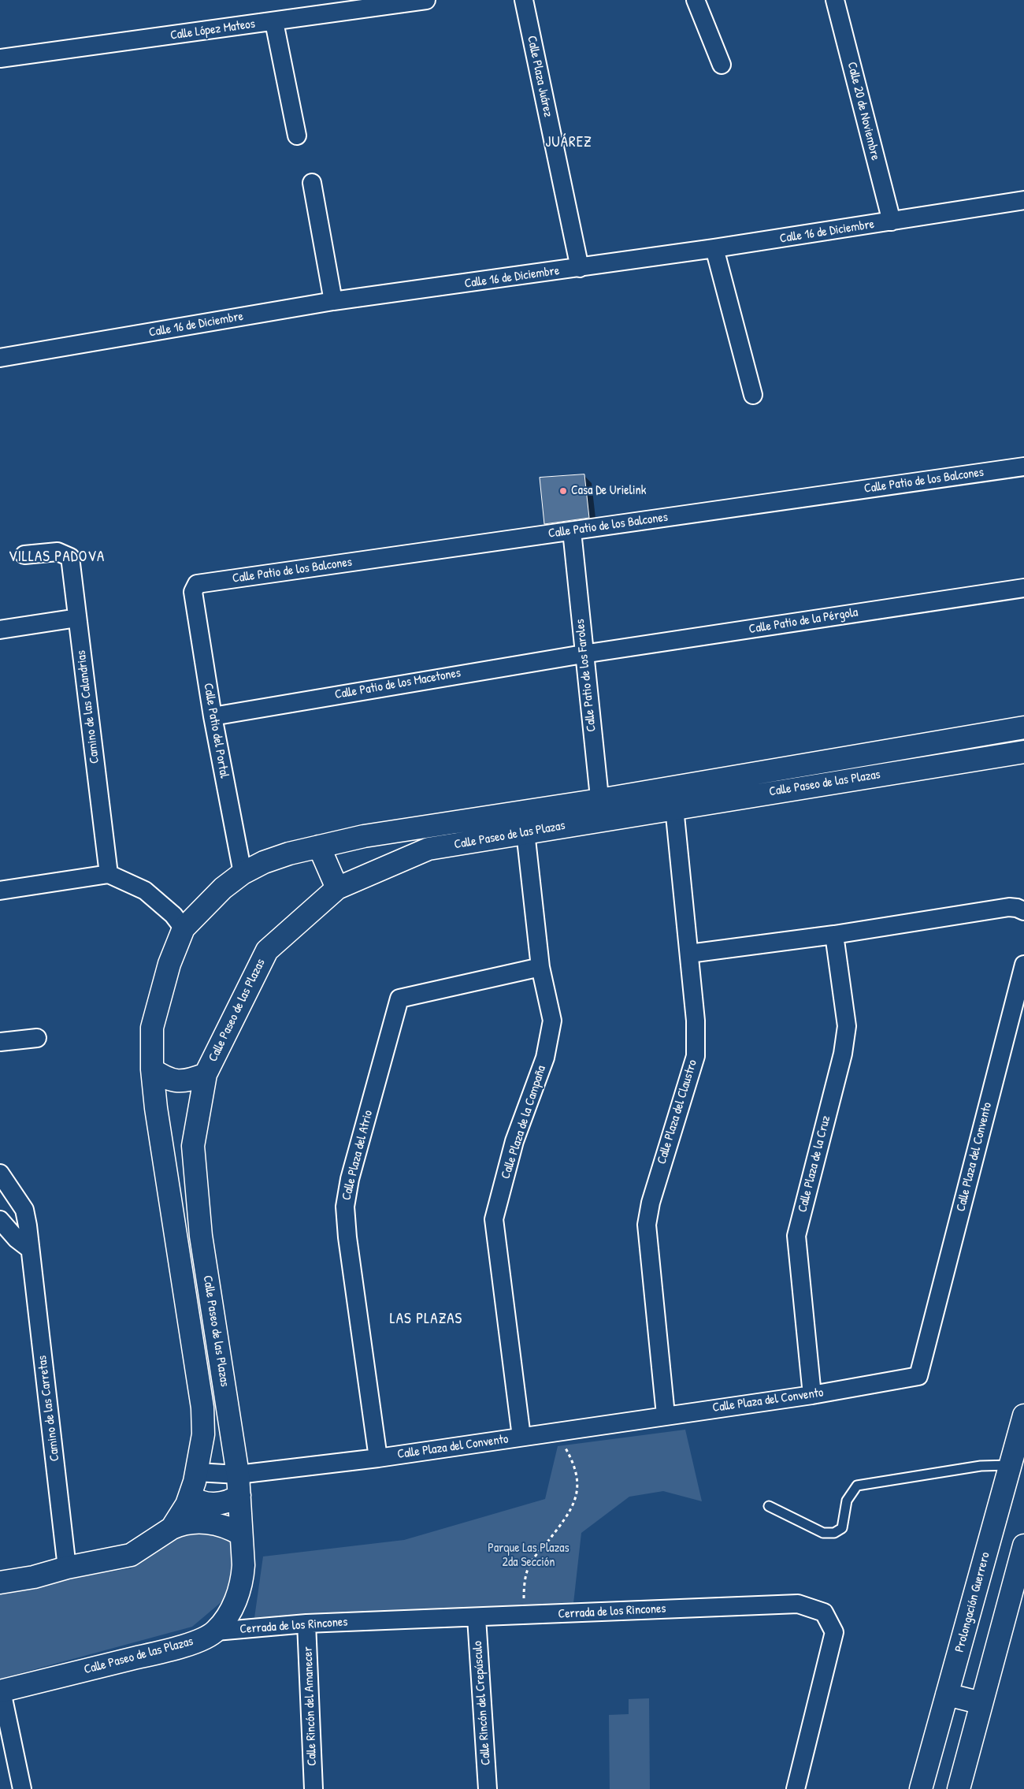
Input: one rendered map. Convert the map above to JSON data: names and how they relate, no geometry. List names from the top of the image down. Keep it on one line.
{"streets":{"street":["Calle López Mateos","Calle Plaza Juárez","Calle 20 de Noviembre","Calle 16 de Diciembre","Calle Patio de los Balcones","Calle Patio de la Pérgola","Calle Patio de los Faroles","Calle Patio de los Macetones","Camino de las Calandrias","Calle Patio del Portal","Calle Paseo de las Plazas","Calle Plaza del Claustro","Calle Plaza de la Campaña","Calle Plaza del Atrio","Calle Plaza del Convento","Calle Plaza de la Cruz","Camino de las Carretas","Prolongación Guerrero","Cerrada de los Rincones","Calle Rincón del Crepúsculo","Calle Rincón del Amanecer"]},"crossings":[["Calle Plaza Juárez","Calle 16 de Diciembre"],["Calle 20 de Noviembre","Calle 16 de Diciembre"],["Calle Patio de los Balcones","Calle Patio de los Faroles"],["Calle Patio de los Balcones","Calle Patio del Portal"],["Calle Patio de la Pérgola","Calle Patio de los Faroles"],["Calle Patio de la Pérgola","Calle Patio de los Macetones"],["Calle Patio de los Faroles","Calle Patio de los Macetones"],["Calle Patio de los Faroles","Calle Paseo de las Plazas"],["Calle Patio de los Macetones","Calle Patio del Portal"],["Calle Patio del Portal","Calle Paseo de las Plazas"],["Calle Paseo de las Plazas","Calle Plaza del Claustro"],["Calle Paseo de las Plazas","Calle Plaza de la Campaña"],["Calle Paseo de las Plazas","Calle Plaza del Convento"],["Calle Paseo de las Plazas","Camino de las Carretas"],["Calle Paseo de las Plazas","Cerrada de los Rincones"],["Calle Plaza del Claustro","Calle Plaza del Convento"],["Calle Plaza de la Campaña","Calle Plaza del Atrio"],["Calle Plaza de la Campaña","Calle Plaza del Convento"],["Calle Plaza del Atrio","Calle Plaza del Convento"],["Calle Plaza del Convento","Calle Plaza de la Cruz"],["Cerrada de los Rincones","Calle Rincón del Crepúsculo"],["Cerrada de los Rincones","Calle Rincón del Amanecer"]],"districts":["JUÁREZ","VILLAS PADOVA","LAS PLAZAS"],"parks":["Parque Las Plazas 2da Sección"],"places":["Casa De Urielink"]}
